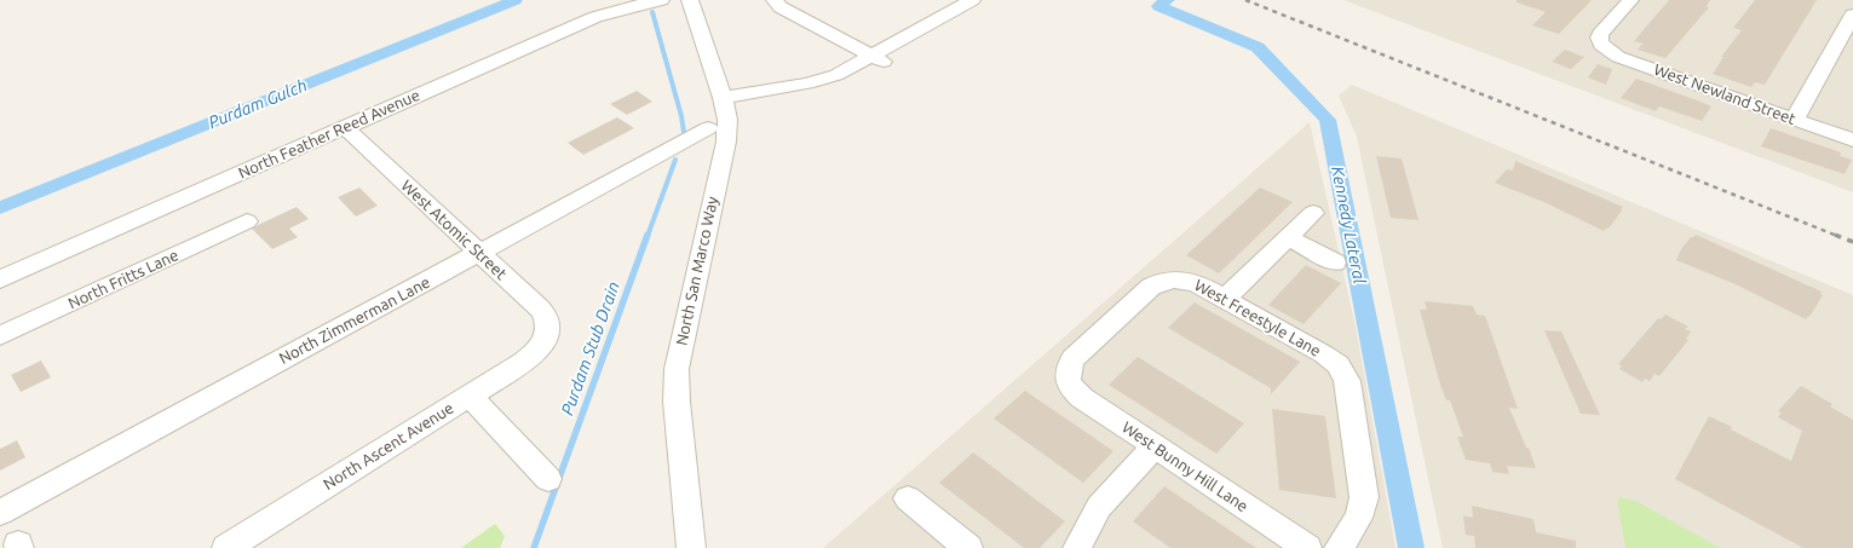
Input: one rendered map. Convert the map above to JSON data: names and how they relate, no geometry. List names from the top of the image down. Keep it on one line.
{"streets":{"street":["West Newland Street","North Feather Reed Avenue","West Atomic Street","North San Marco Way","North Fritts Lane","West Freestyle Lane","North Zimmerman Lane","North Ascent Avenue","West Bunny Hill Lane"]},"crossings":[["North Feather Reed Avenue","West Atomic Street"],["West Atomic Street","North Zimmerman Lane"],["West Atomic Street","North Ascent Avenue"],["West Freestyle Lane","West Bunny Hill Lane"]],"water":["Purdam Gulch","Kennedy Lateral","Purdam Stub Drain"]}
